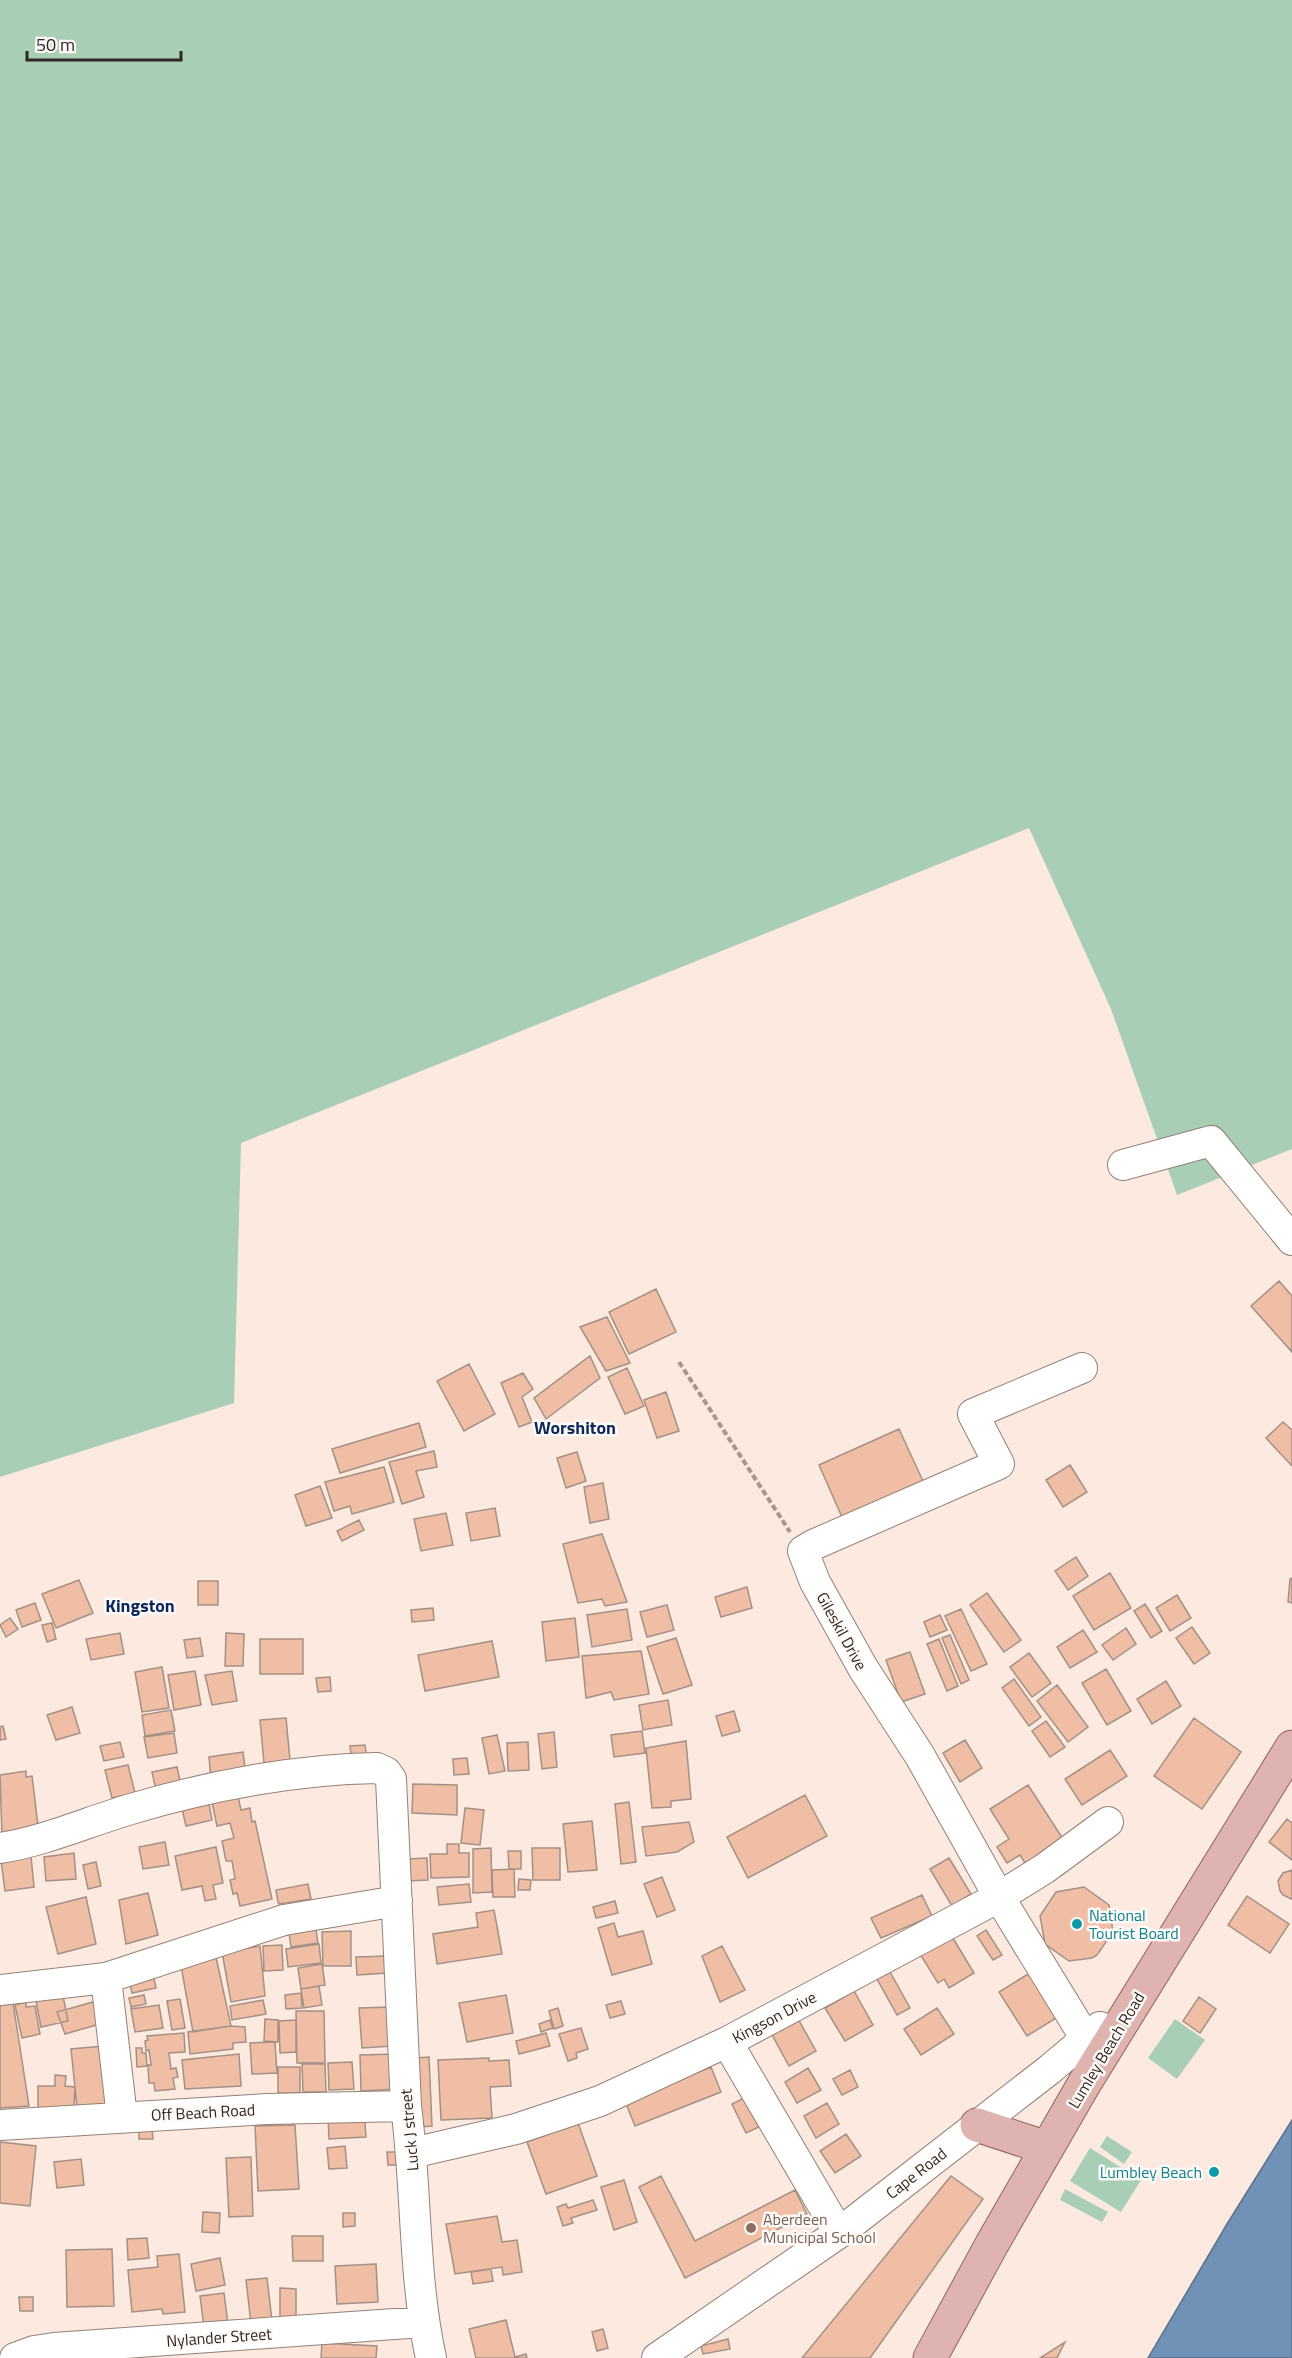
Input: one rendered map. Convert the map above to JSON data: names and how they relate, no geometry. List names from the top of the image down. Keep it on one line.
{"streets":{"main road":["Lumley Beach Road"],"street":["Gileskil Drive","Kingson Drive","Off Beach Road","Luck J street","Cape Road","Nylander Street"]},"crossings":[["Gileskil Drive","Kingson Drive"],["Gileskil Drive","Cape Road"],["Kingson Drive","Luck J street"],["Lumley Beach Road","Cape Road"],["Off Beach Road","Luck J street"],["Luck J street","Nylander Street"]],"districts":["Worshiton","Kingston"],"places":["National Tourist Board","Lumbley Beach","Aberdeen Municipal School"],"scale_bar":"50 m"}
